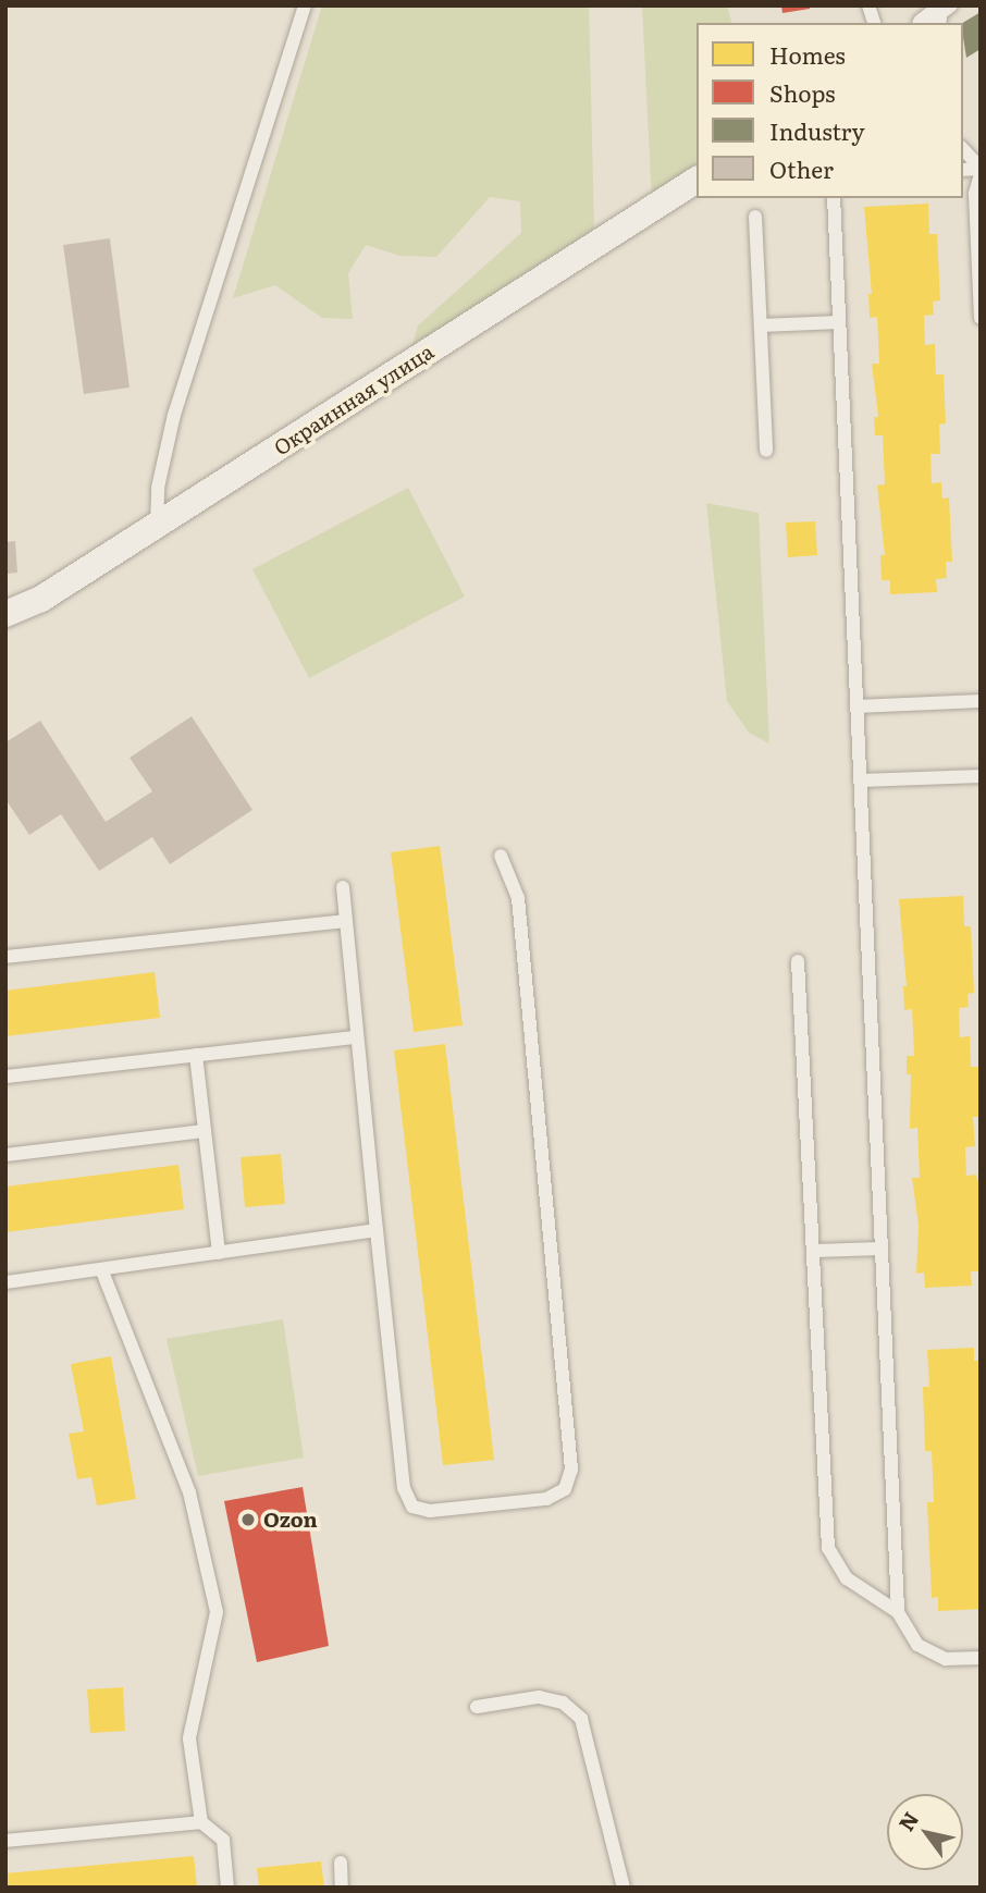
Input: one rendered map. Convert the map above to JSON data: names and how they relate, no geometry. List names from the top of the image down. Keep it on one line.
{"streets":{"street":["Окраинная улица"]},"places":["Ozon"],"legend":["Homes","Shops","Industry","Other"],"north":"top left"}
